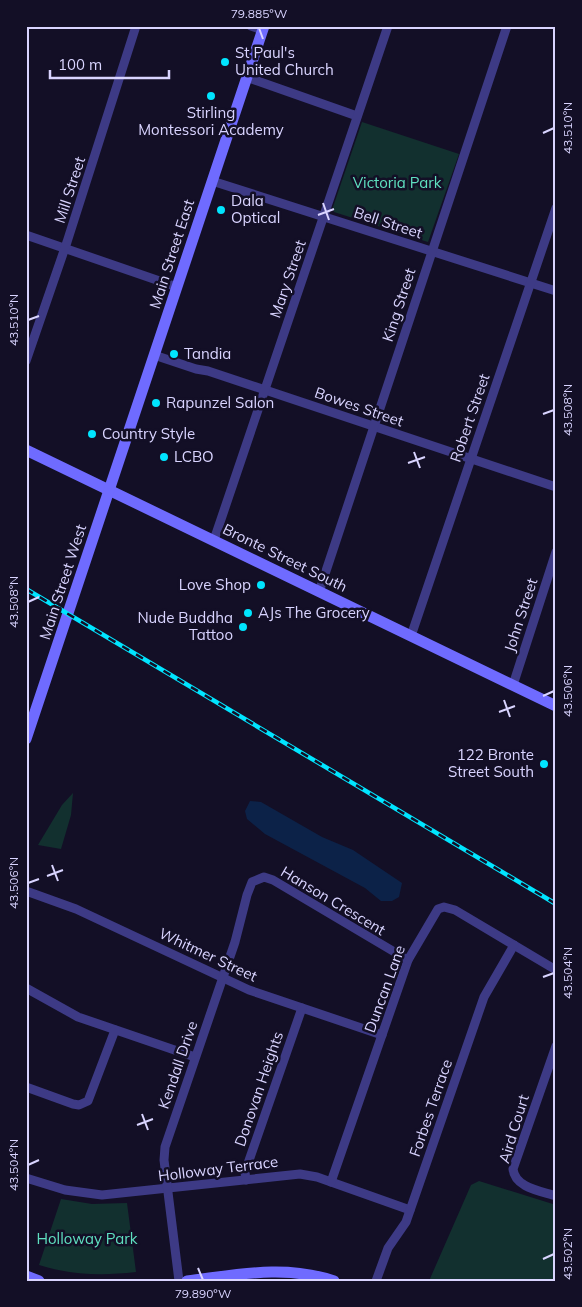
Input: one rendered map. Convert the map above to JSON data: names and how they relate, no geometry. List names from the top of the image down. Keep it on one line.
{"streets":{"main road":["Main Street East","Bronte Street South","Main Street West"],"street":["Mill Street","Bell Street","Mary Street","King Street","Bowes Street","Robert Street","John Street","Hanson Crescent","Whitmer Street","Duncan Lane","Kendall Drive","Donovan Heights","Forbes Terrace","Aird Court","Holloway Terrace"]},"crossings":[["Bell Street","Main Street East"],["Bell Street","Mary Street"],["Bell Street","King Street"],["Bell Street","Robert Street"],["Main Street East","Bowes Street"],["Main Street East","Bronte Street South"],["Main Street East","Main Street West"],["Mary Street","Bowes Street"],["Mary Street","Bronte Street South"],["King Street","Bowes Street"],["King Street","Bronte Street South"],["Bowes Street","Robert Street"],["Robert Street","Bronte Street South"],["Bronte Street South","Main Street West"],["Bronte Street South","John Street"],["Hanson Crescent","Whitmer Street"],["Hanson Crescent","Duncan Lane"],["Hanson Crescent","Kendall Drive"],["Whitmer Street","Duncan Lane"],["Whitmer Street","Kendall Drive"],["Whitmer Street","Donovan Heights"],["Duncan Lane","Forbes Terrace"],["Duncan Lane","Holloway Terrace"],["Kendall Drive","Holloway Terrace"],["Donovan Heights","Holloway Terrace"],["Forbes Terrace","Holloway Terrace"]],"parks":["Victoria Park","Holloway Park"],"places":["St Paul's United Church","Stirling Montessori Academy","Dala Optical","Tandia","Rapunzel Salon","Country Style","LCBO","Love Shop","AJs The Grocery","Nude Buddha Tattoo","122 Bronte Street South"],"scale_bar":"100 m","coordinates":["79.885°W","43.510°N","43.508°N","43.506°N","43.504°N","43.502°N","79.890°W"]}
